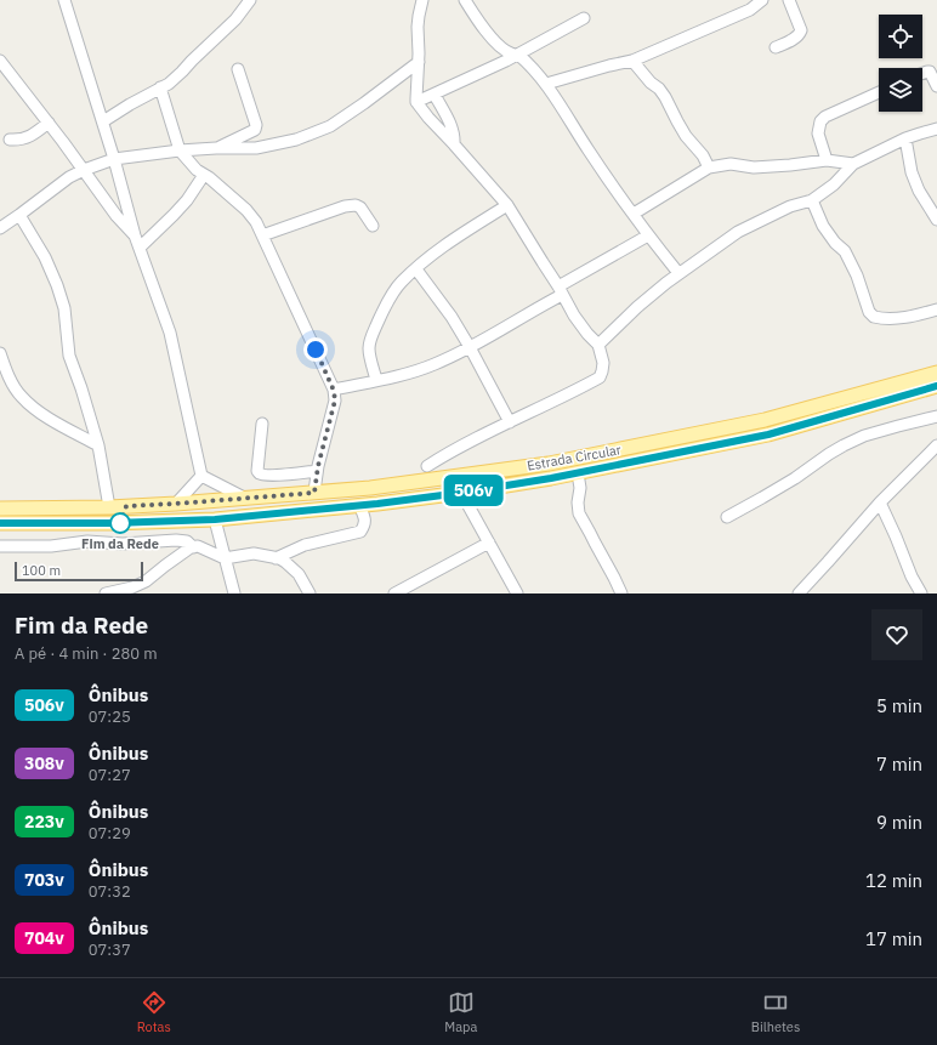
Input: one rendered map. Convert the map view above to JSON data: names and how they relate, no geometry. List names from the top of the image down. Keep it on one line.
{"streets":{"main road":["Estrada Circular"]},"places":["Fim da Rede"],"lines":["bus line 506v"],"scale_bar":"100 m","page":{"on_map":"506v","scale":"100 m","heading":["Fim da Rede","A pé · 4 min · 280 m"],"list":[{"mark":"506v","name":"Ônibus","note":"07:25","value":"5 min"},{"mark":"308v","name":"Ônibus","note":"07:27","value":"7 min"},{"mark":"223v","name":"Ônibus","note":"07:29","value":"9 min"},{"mark":"703v","name":"Ônibus","note":"07:32","value":"12 min"},{"mark":"704v","name":"Ônibus","note":"07:37","value":"17 min"}],"tabs":["Rotas","Mapa","Bilhetes"]}}
